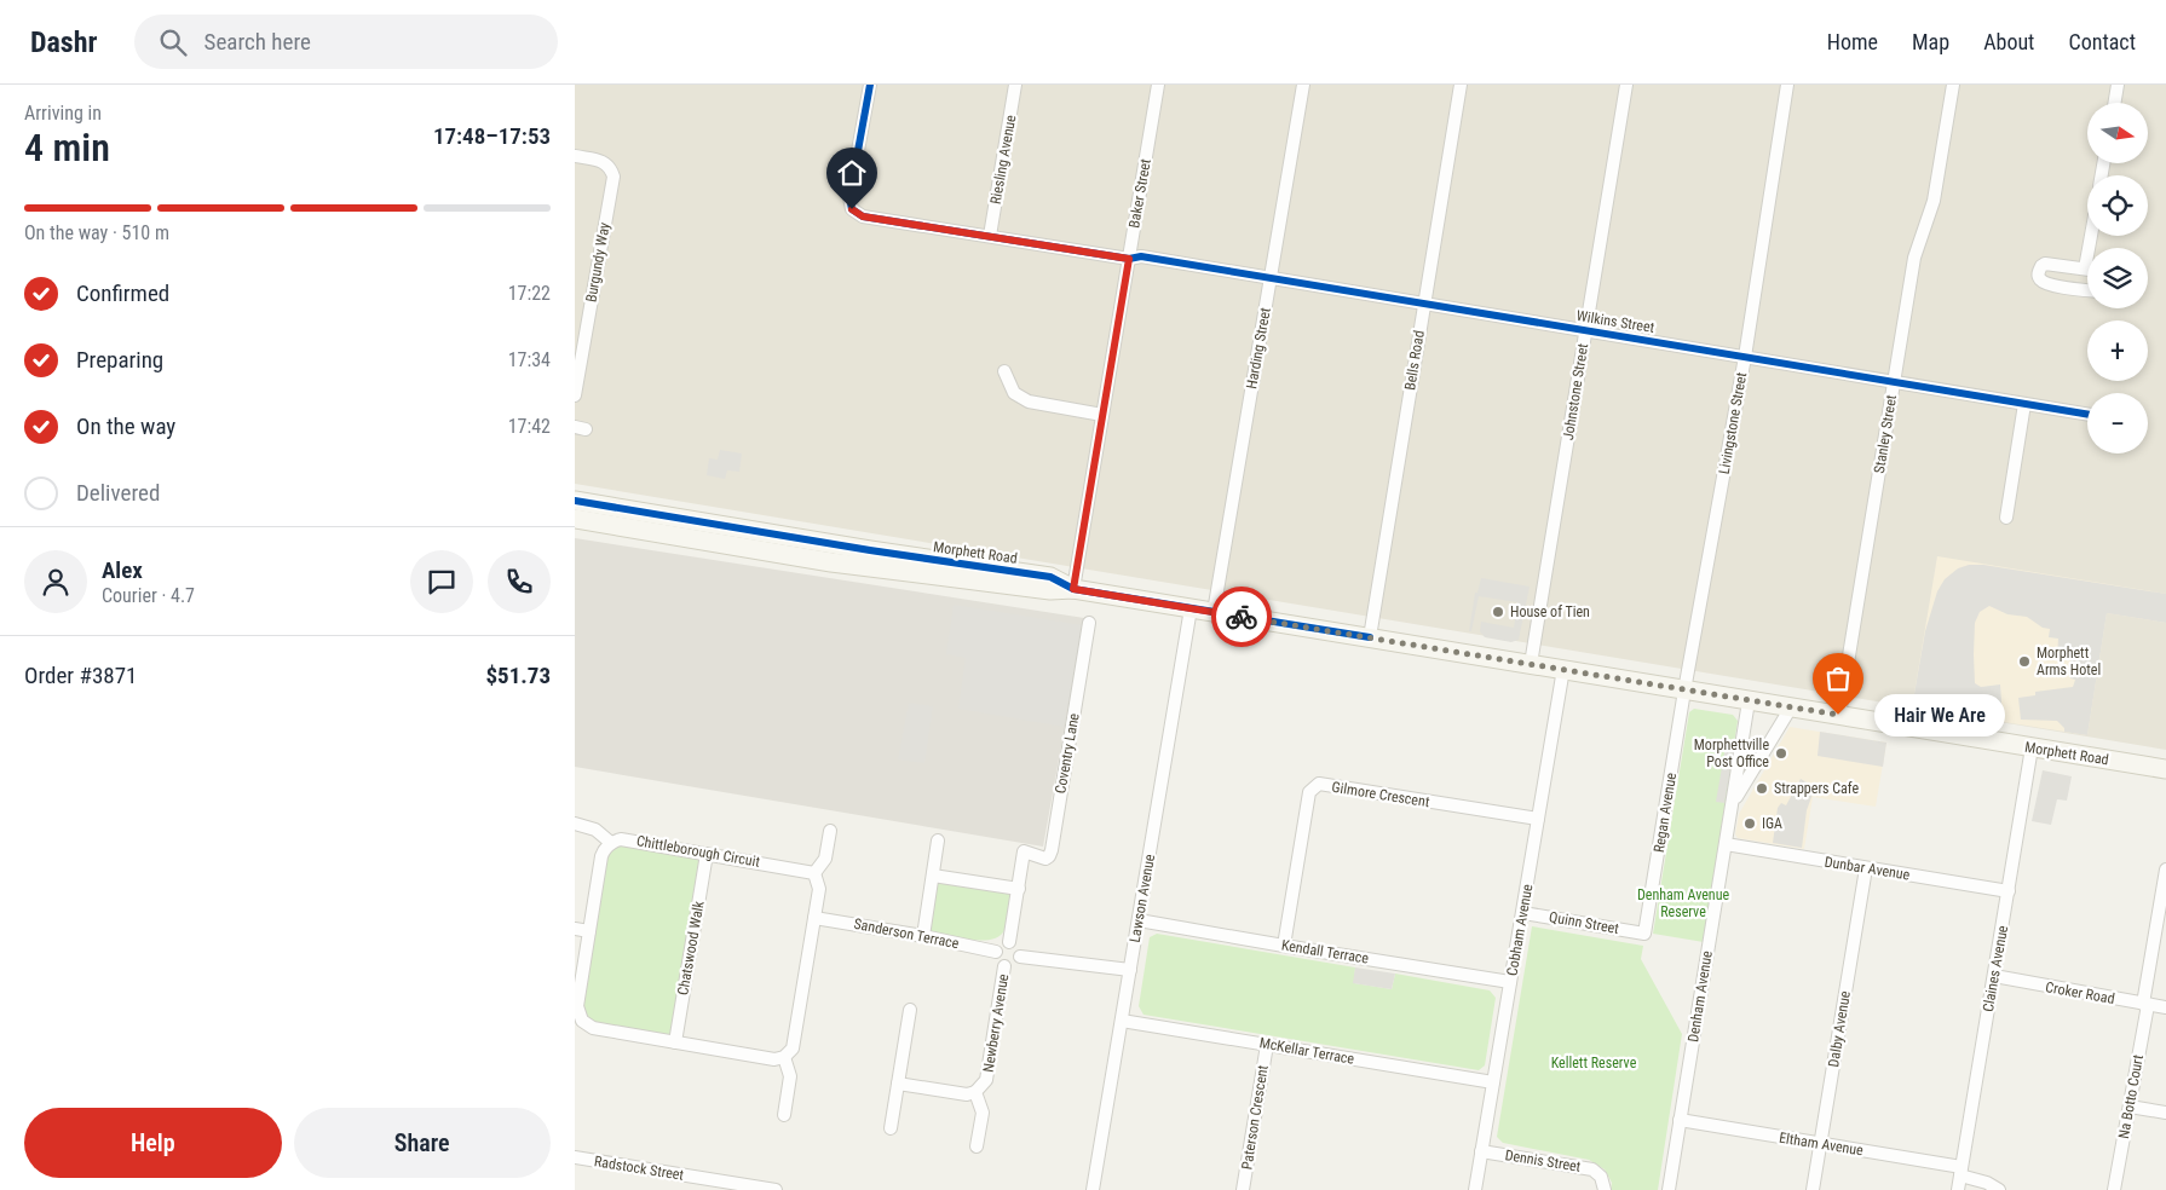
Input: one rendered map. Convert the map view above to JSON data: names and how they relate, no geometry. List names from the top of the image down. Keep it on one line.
{"streets":{"main road":["Morphett Road"],"street":["Riesling Avenue","Baker Street","Burgundy Way","Wilkins Street","Harding Street","Bells Road","Johnstone Street","Livingstone Street","Stanley Street","Coventry Lane","Gilmore Crescent","Regan Avenue","Chittleborough Circuit","Dunbar Avenue","Lawson Avenue","Quinn Street","Cobham Avenue","Sanderson Terrace","Chatswood Walk","Kendall Terrace","Claines Avenue","Croker Road","Denham Avenue","Newberry Avenue","Dalby Avenue","McKellar Terrace","Na Botto Court","Paterson Crescent","Eltham Avenue","Dennis Street","Radstock Street"]},"crossings":[["Riesling Avenue","Wilkins Street"],["Baker Street","Wilkins Street"],["Baker Street","Morphett Road"],["Wilkins Street","Harding Street"],["Wilkins Street","Bells Road"],["Wilkins Street","Johnstone Street"],["Wilkins Street","Livingstone Street"],["Wilkins Street","Stanley Street"],["Harding Street","Morphett Road"],["Bells Road","Morphett Road"],["Johnstone Street","Morphett Road"],["Livingstone Street","Morphett Road"],["Livingstone Street","Regan Avenue"],["Stanley Street","Morphett Road"],["Morphett Road","Regan Avenue"],["Morphett Road","Lawson Avenue"],["Morphett Road","Cobham Avenue"],["Morphett Road","Claines Avenue"],["Morphett Road","Denham Avenue"],["Gilmore Crescent","Cobham Avenue"],["Gilmore Crescent","Kendall Terrace"],["Regan Avenue","Quinn Street"],["Chittleborough Circuit","Chatswood Walk"],["Dunbar Avenue","Claines Avenue"],["Dunbar Avenue","Denham Avenue"],["Dunbar Avenue","Dalby Avenue"],["Lawson Avenue","Kendall Terrace"],["Lawson Avenue","McKellar Terrace"],["Quinn Street","Cobham Avenue"],["Cobham Avenue","Kendall Terrace"],["Cobham Avenue","McKellar Terrace"],["Cobham Avenue","Dennis Street"],["Sanderson Terrace","Newberry Avenue"],["Claines Avenue","Croker Road"],["Claines Avenue","Eltham Avenue"],["Croker Road","Na Botto Court"],["Denham Avenue","Eltham Avenue"],["Dalby Avenue","Eltham Avenue"],["McKellar Terrace","Paterson Crescent"]],"parks":["Denham Avenue Reserve","Kellett Reserve"],"places":["House of Tien","Morphett Arms Hotel","Hair We Are","Morphettville Post Office","Strappers Cafe","IGA"],"north":"right","page":{"header":"Dashr","search":"Search here","nav":["Home","Map","About","Contact"],"heading":["4 min","Arriving in","17:48–17:53"],"panel":["Alex","Courier · 4.7","Order #3871","$51.73"],"map_buttons":["+","−"],"bar":"On the way · 510 m","list":[["Confirmed","17:22"],["Preparing","17:34"],["On the way","17:42"],"Delivered"],"bubble":"Hair We Are","buttons":["Help","Share"]}}
